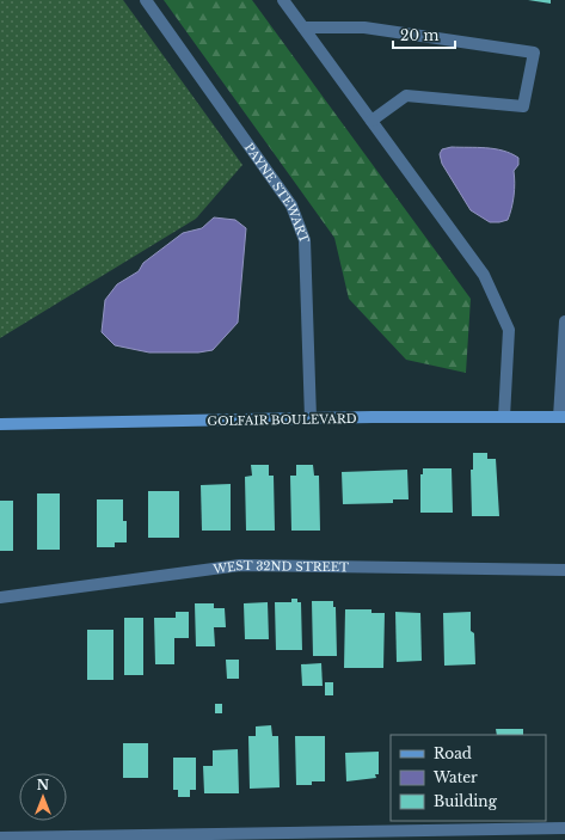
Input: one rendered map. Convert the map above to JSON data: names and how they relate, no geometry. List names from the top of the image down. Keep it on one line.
{"streets":{"main road":["GOLFAIR BOULEVARD"],"street":["PAYNE STEWART","WEST 32ND STREET"]},"crossings":[["PAYNE STEWART","GOLFAIR BOULEVARD"]],"legend":["Road","Water","Building"],"scale_bar":"20 m","north":"top"}
